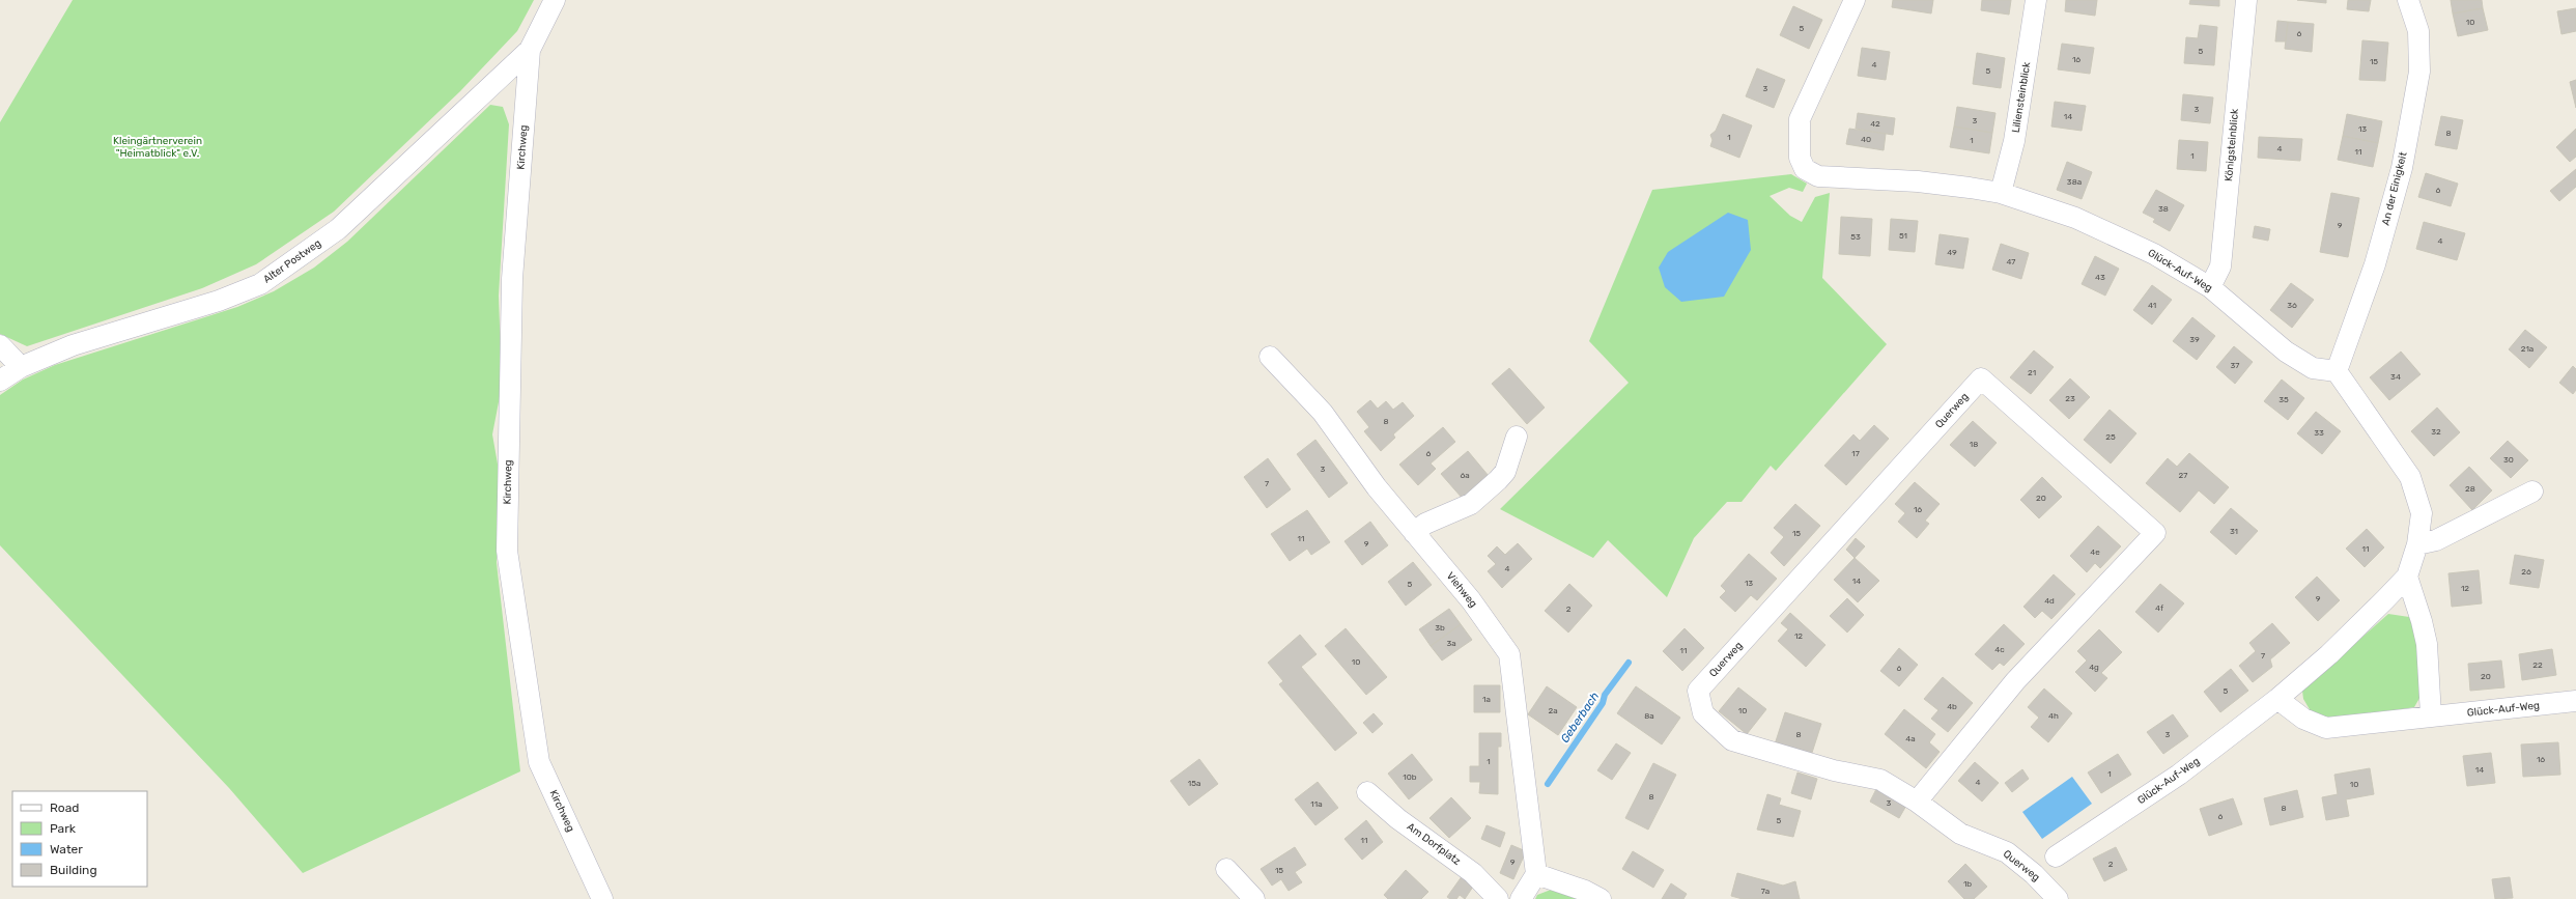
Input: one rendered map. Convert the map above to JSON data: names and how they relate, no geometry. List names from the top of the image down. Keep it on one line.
{"streets":{"street":["Liliensteinblick","Königsteinblick","Kirchweg","An der Einigkeit","Alter Postweg","Glück-Auf-Weg","Querweg","Viehweg","Am Dorfplatz"]},"crossings":[["Liliensteinblick","Glück-Auf-Weg"],["Königsteinblick","Glück-Auf-Weg"],["Kirchweg","Alter Postweg"],["An der Einigkeit","Glück-Auf-Weg"]],"water":["Geberbach"],"parks":["Kleingärtnerverein \"Heimatblick\" e.V."],"house_numbers":["10","5","6","5","16","15","4","5","3","3","14","3","42","13","8","1","40","1","4","11","1","38a","6","38","9","51","53","4","49","47","43","41","36","39","21a","37","21","34","23","35","8","32","33","25","18","6","17","30","3","6a","27","7","28","20","16","31","15","11","9","11","4e","4","26","14","13","5","12","9","4d","4f","2","3b","12","3a","4c","11","7","10","22","4g","6","20","5","1a","4b","2a","10","8a","4h","8","3","4a","16","1","14","1","10b","4","15a","10","8","3","11a","8","6","5","11","9","2","15","1b","7a"],"legend":["Road","Park","Water","Building"]}
